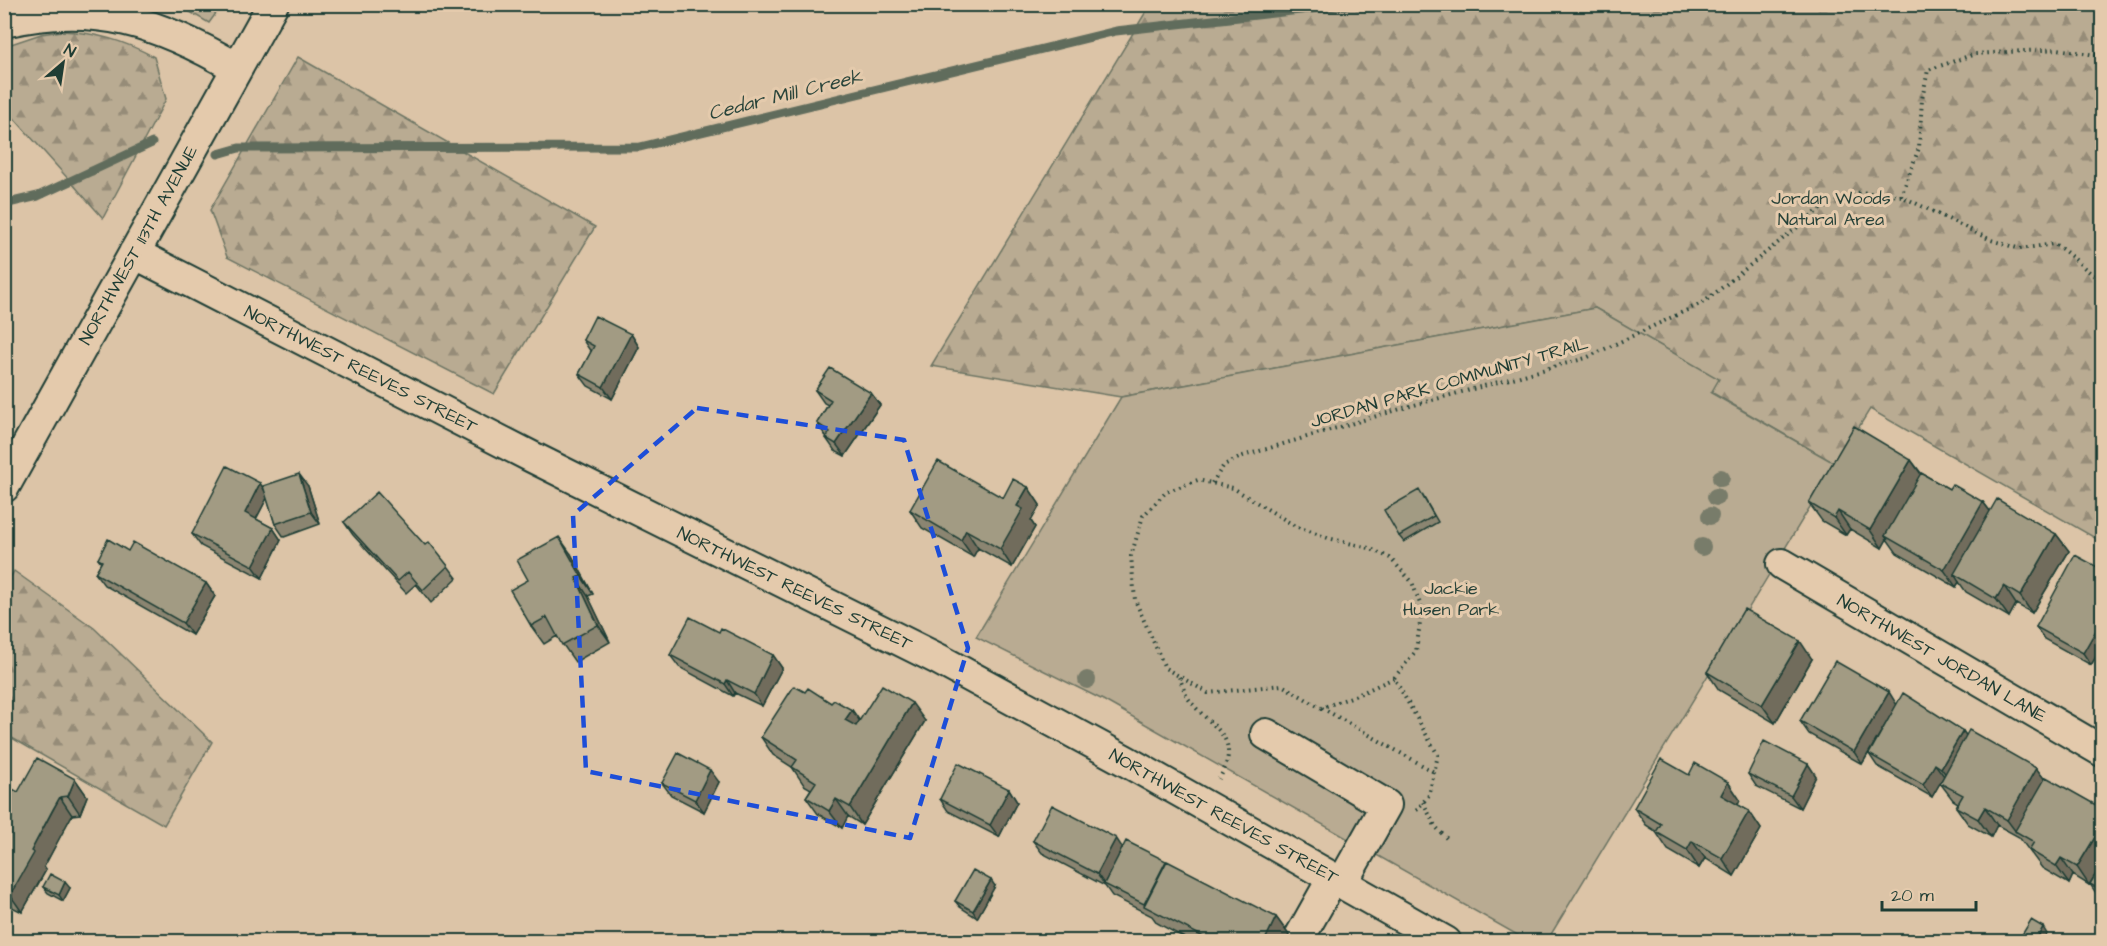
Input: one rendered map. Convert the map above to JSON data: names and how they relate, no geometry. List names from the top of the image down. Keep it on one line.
{"streets":{"street":["NORTHWEST 113TH AVENUE","NORTHWEST REEVES STREET","NORTHWEST JORDAN LANE"],"path":["JORDAN PARK COMMUNITY TRAIL"]},"crossings":[["NORTHWEST 113TH AVENUE","NORTHWEST REEVES STREET"]],"water":["Cedar Mill Creek"],"parks":["Jordan Woods Natural Area","Jackie Husen Park"],"scale_bar":"20 m","north":"top right"}
